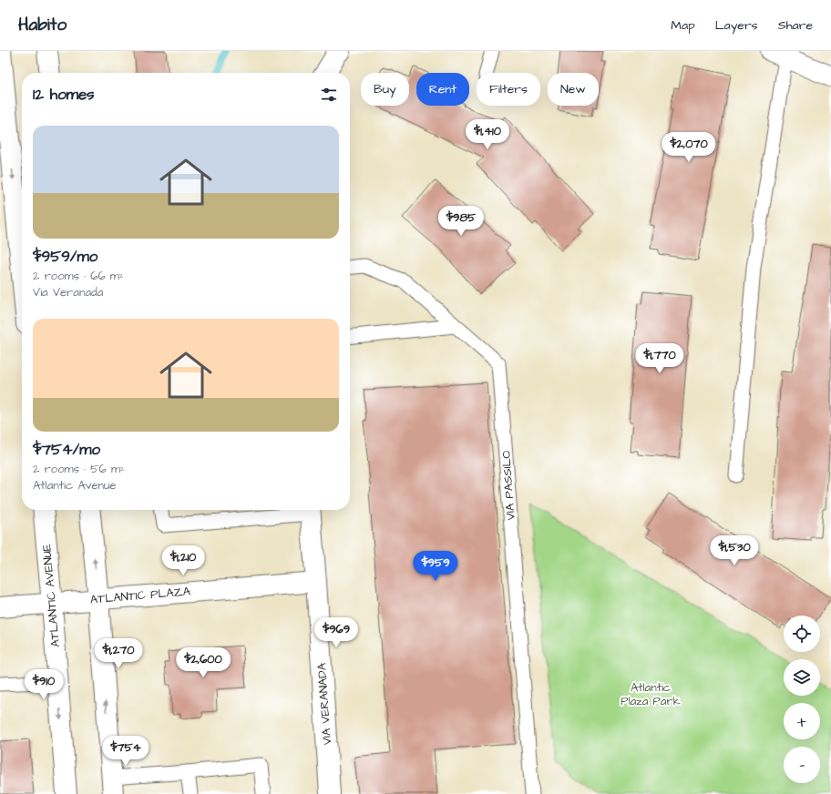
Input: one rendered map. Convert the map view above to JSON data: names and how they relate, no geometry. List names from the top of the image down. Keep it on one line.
{"streets":{"main road":["ATLANTIC AVENUE","ATLANTIC PLAZA","VIA VERANADA"],"lane":["VIA PASSILO"]},"crossings":[["ATLANTIC AVENUE","ATLANTIC PLAZA"],["ATLANTIC PLAZA","VIA VERANADA"]],"parks":["Atlantic Plaza Park"],"page":{"header":"Habito","nav":["Map","Layers","Share"],"chip":["Buy","Rent","Filters","New"],"heading":"12 homes","list":[{"name":"$959/mo","note":"2 rooms · 66 m² · Via Veranada"},{"name":"$754/mo","note":"2 rooms · 56 m² · Atlantic Avenue"}],"price":["$1,410","$2,070","$985","$1,770","$1,530","$1,210","$959","$969","$1,270","$2,600","$910","$754"],"map_buttons":["+","−"]}}
